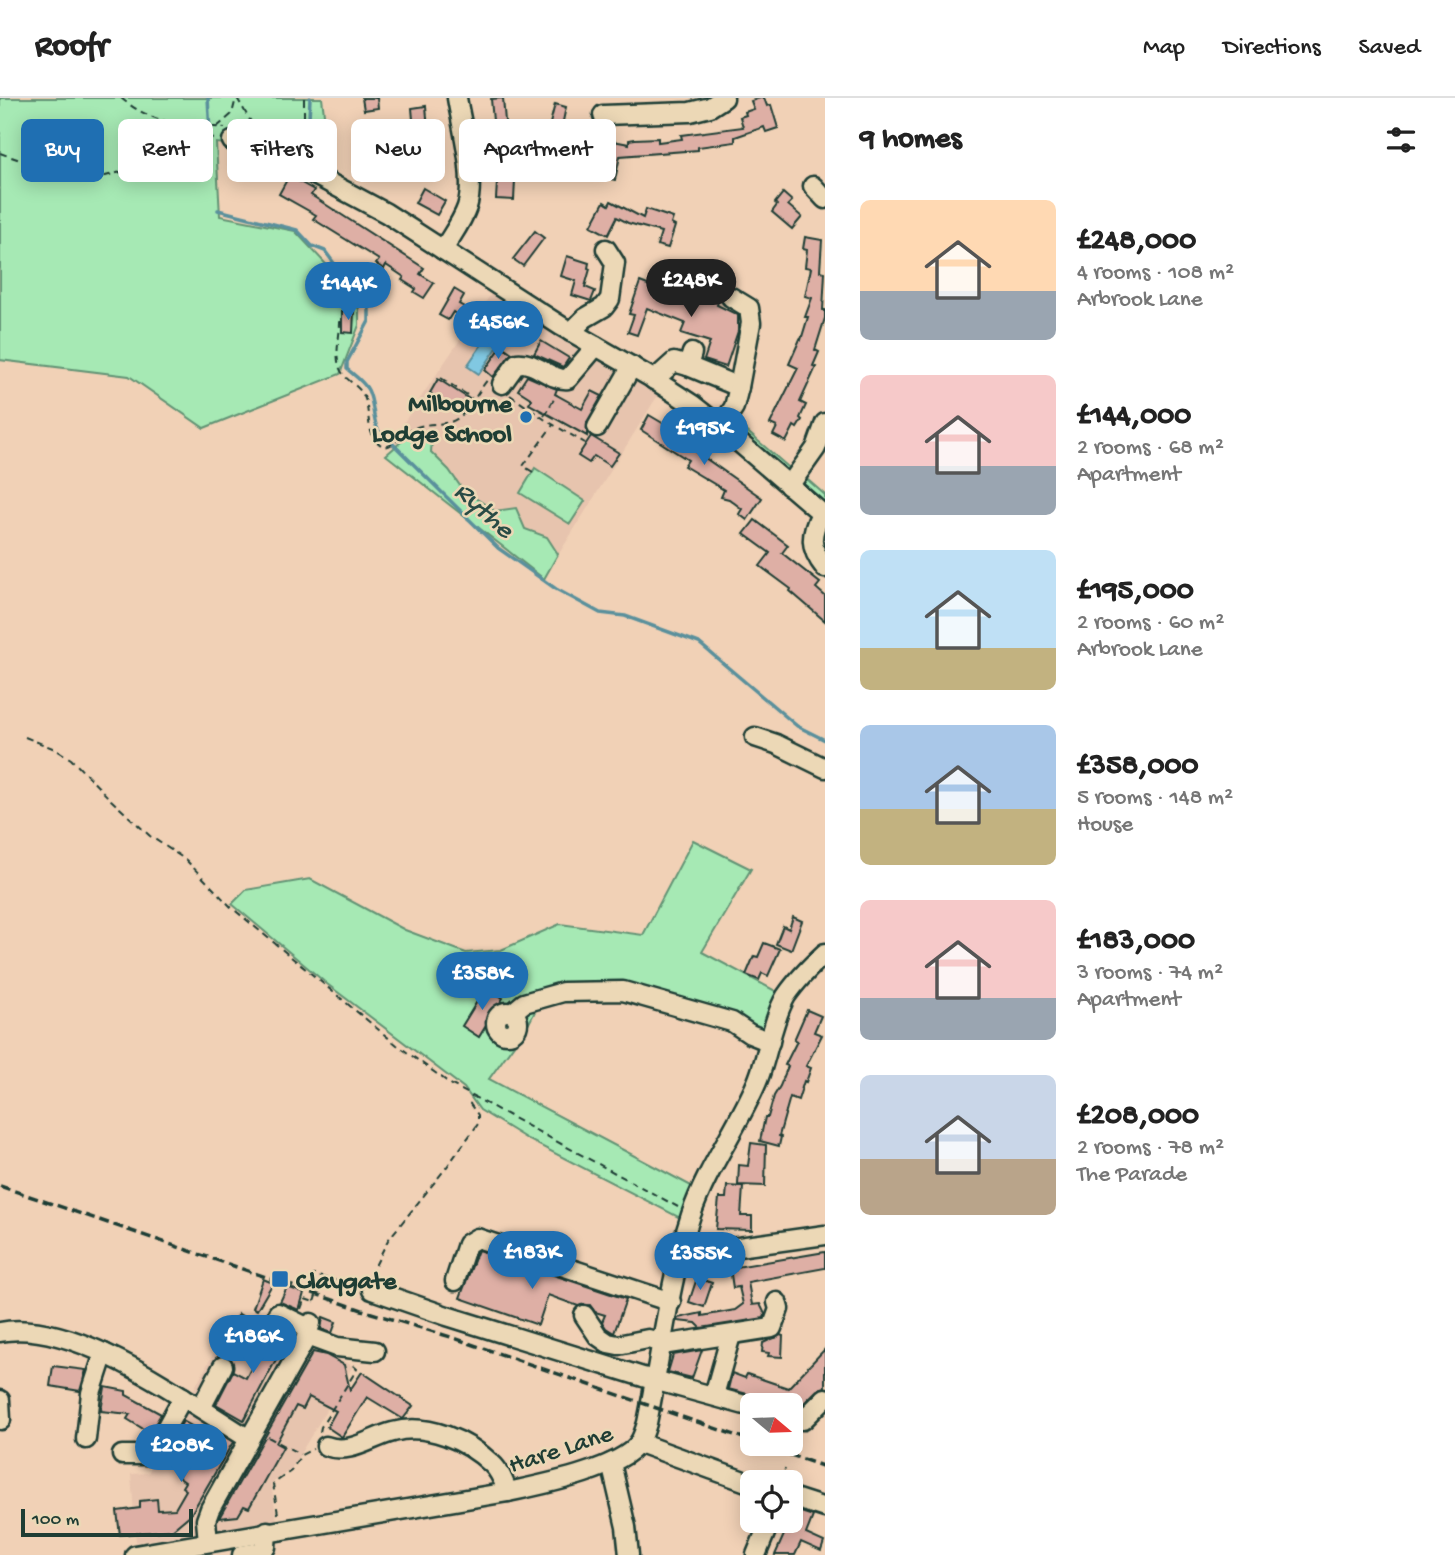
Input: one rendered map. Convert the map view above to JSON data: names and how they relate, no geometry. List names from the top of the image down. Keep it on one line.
{"streets":{"street":["Hare Lane"]},"water":["Rythe"],"places":{"other":["Milbourne Lodge School"],"transit":["Claygate"]},"scale_bar":"100 m","north":"right","page":{"header":"Roofr","nav":["Map","Directions","Saved"],"heading":"9 homes","chip":["Buy","Rent","Filters","New","Apartment"],"list":[{"name":"£248,000","note":"4 rooms · 108 m² · Arbrook Lane"},{"name":"£144,000","note":"2 rooms · 68 m² · Apartment"},{"name":"£195,000","note":"2 rooms · 60 m² · Arbrook Lane"},{"name":"£358,000","note":"5 rooms · 148 m² · House"},{"name":"£183,000","note":"3 rooms · 74 m² · Apartment"},{"name":"£208,000","note":"2 rooms · 78 m² · The Parade"}],"price":["£248K","£144K","£456K","£195K","£358K","£183K","£355K","£186K","£208K"],"scale":"100 m"}}
